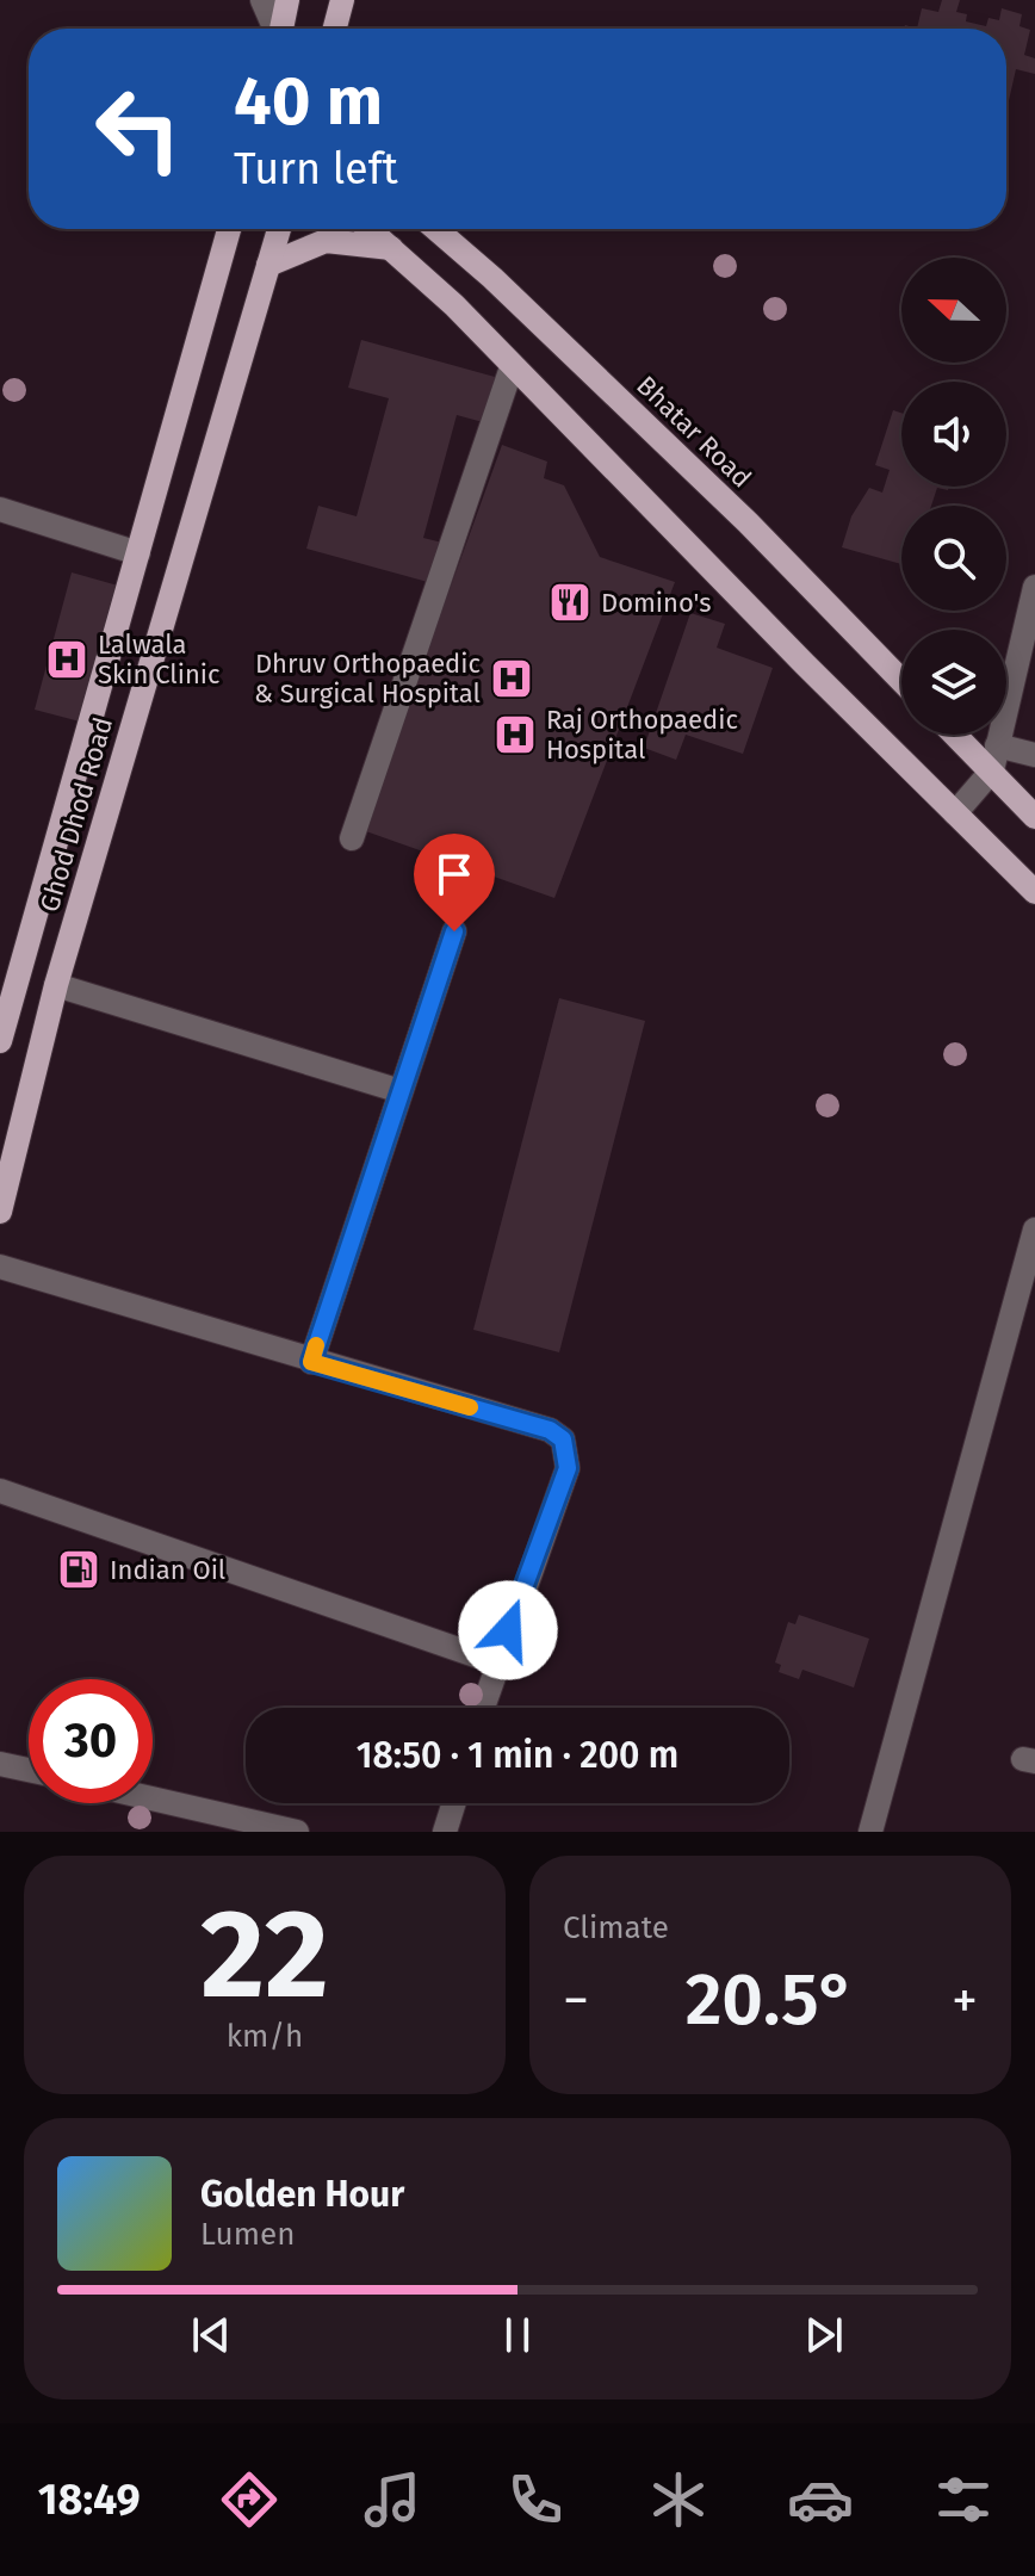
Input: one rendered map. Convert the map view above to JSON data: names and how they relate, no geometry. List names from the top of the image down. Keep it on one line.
{"streets":{"main road":["Bhatar Road","Ghod Dhod Road"]},"places":{"restaurant":["Domino's"],"hospital":["Lalwala Skin Clinic","Dhruv Orthopaedic & Surgical Hospital","Raj Orthopaedic Hospital"],"fuel station":["Indian Oil"]},"north":"left","page":{"turn":["40 m","Turn left"],"limit":"30","trip":"18:50 · 1 min · 200 m","tile":[["22","km/h"],"Climate"],"heat":["−","20.5°","+"],"song":["Golden Hour","Lumen"],"tabs":"18:49"}}
